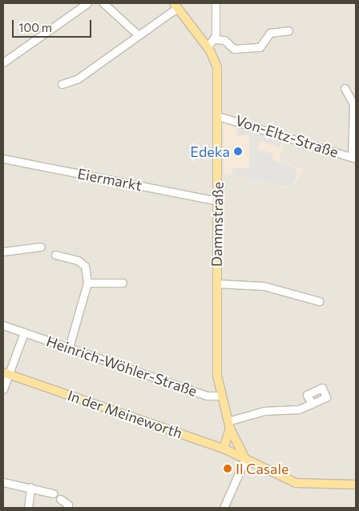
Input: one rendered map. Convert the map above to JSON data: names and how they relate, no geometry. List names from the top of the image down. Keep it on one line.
{"streets":{"main road":["Dammstraße","In der Meineworth"],"street":["Von-Eltz-Straße","Eiermarkt","Heinrich-Wöhler-Straße"]},"crossings":[["Von-Eltz-Straße","Dammstraße"],["Eiermarkt","Dammstraße"],["Dammstraße","Heinrich-Wöhler-Straße"],["Dammstraße","In der Meineworth"]],"places":["Edeka","Il Casale"],"scale_bar":"100 m"}
